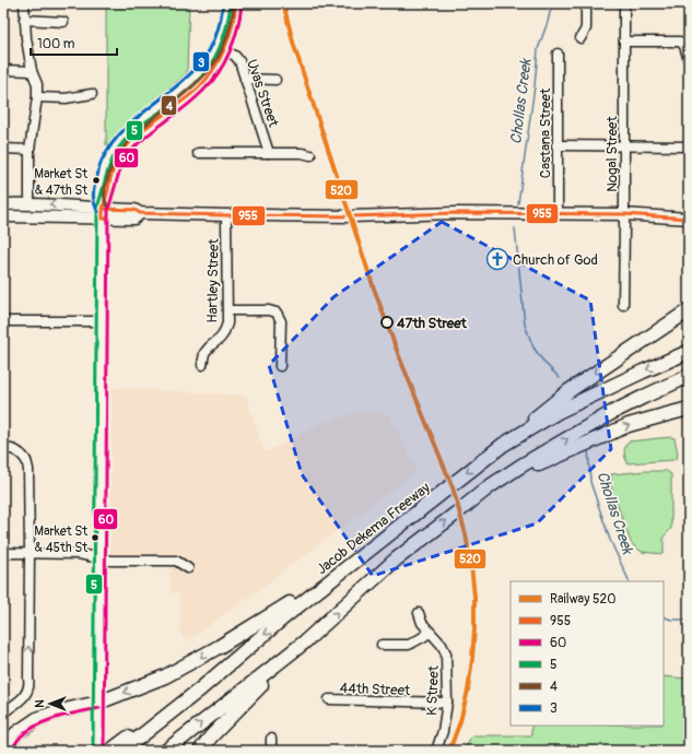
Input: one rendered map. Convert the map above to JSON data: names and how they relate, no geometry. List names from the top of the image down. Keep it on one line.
{"streets":{"highway":["Jacob Dekema Freeway"],"street":["Uvas Street","Castana Street","Nogal Street","Hartley Street","44th Street","K Street"]},"crossings":[["44th Street","K Street"]],"water":["Chollas Creek"],"places":{"other":["Market St & 47th St","47th Street","Market St & 45th St"],"church":["Church of God"]},"lines":["rail line 520","transit line 955","transit line 5","transit line 3","transit line 60","transit line 4"],"legend":["Railway 520","955","60","5","4","3"],"scale_bar":"100 m","north":"left"}
